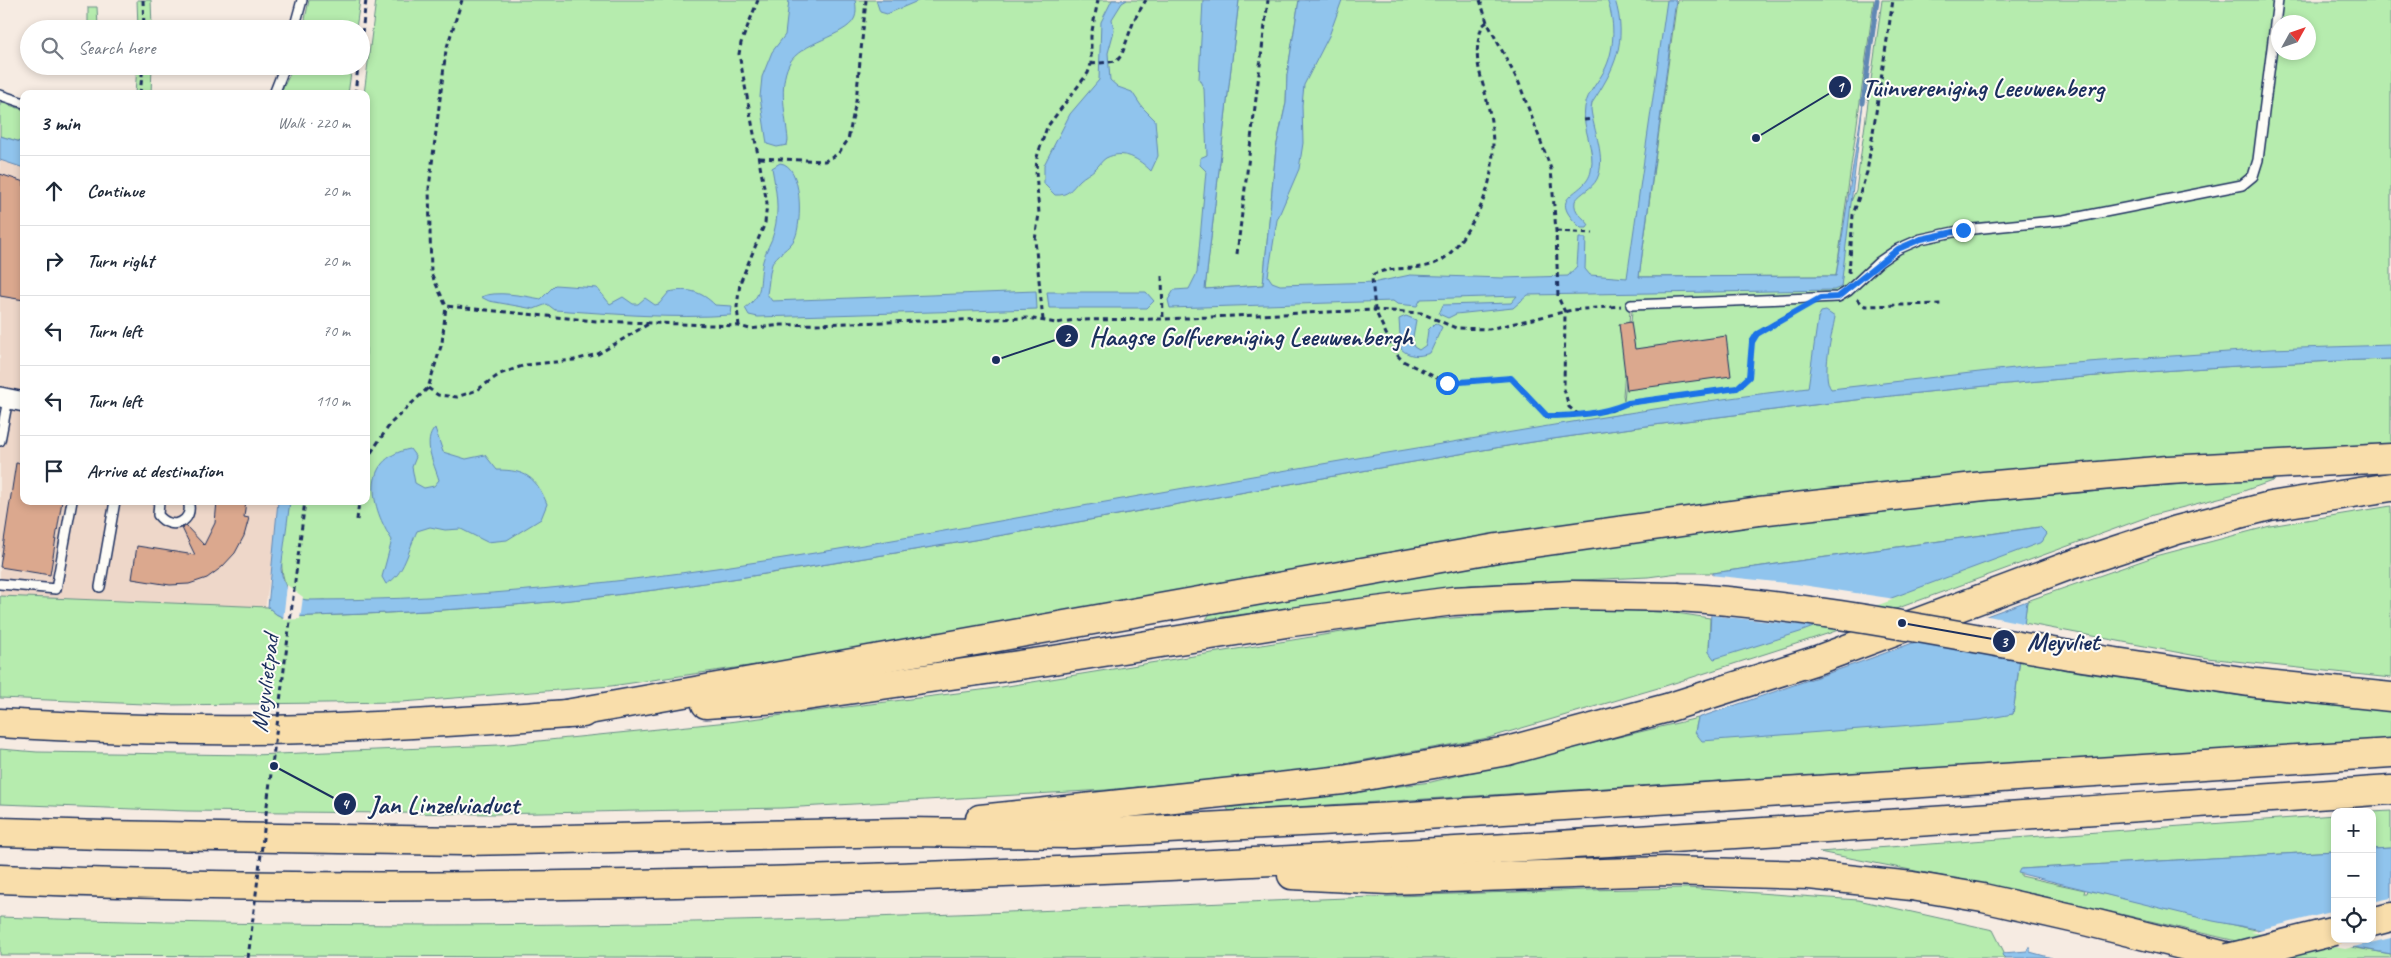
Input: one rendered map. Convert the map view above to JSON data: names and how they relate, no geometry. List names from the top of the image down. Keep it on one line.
{"streets":{"path":["Meyvlietpad"]},"places":["Tuinvereniging Leeuwenberg","Haagse Golfvereniging Leeuwenbergh","Meyvliet","Jan Linzelviaduct"],"north":"top right","page":{"search":"Search here","heading":["3 min","Walk · 220 m"],"list":[["Continue","20 m"],["Turn right","20 m"],["Turn left","70 m"],["Turn left","110 m"],"Arrive at destination"],"map_buttons":["+","−"]}}
